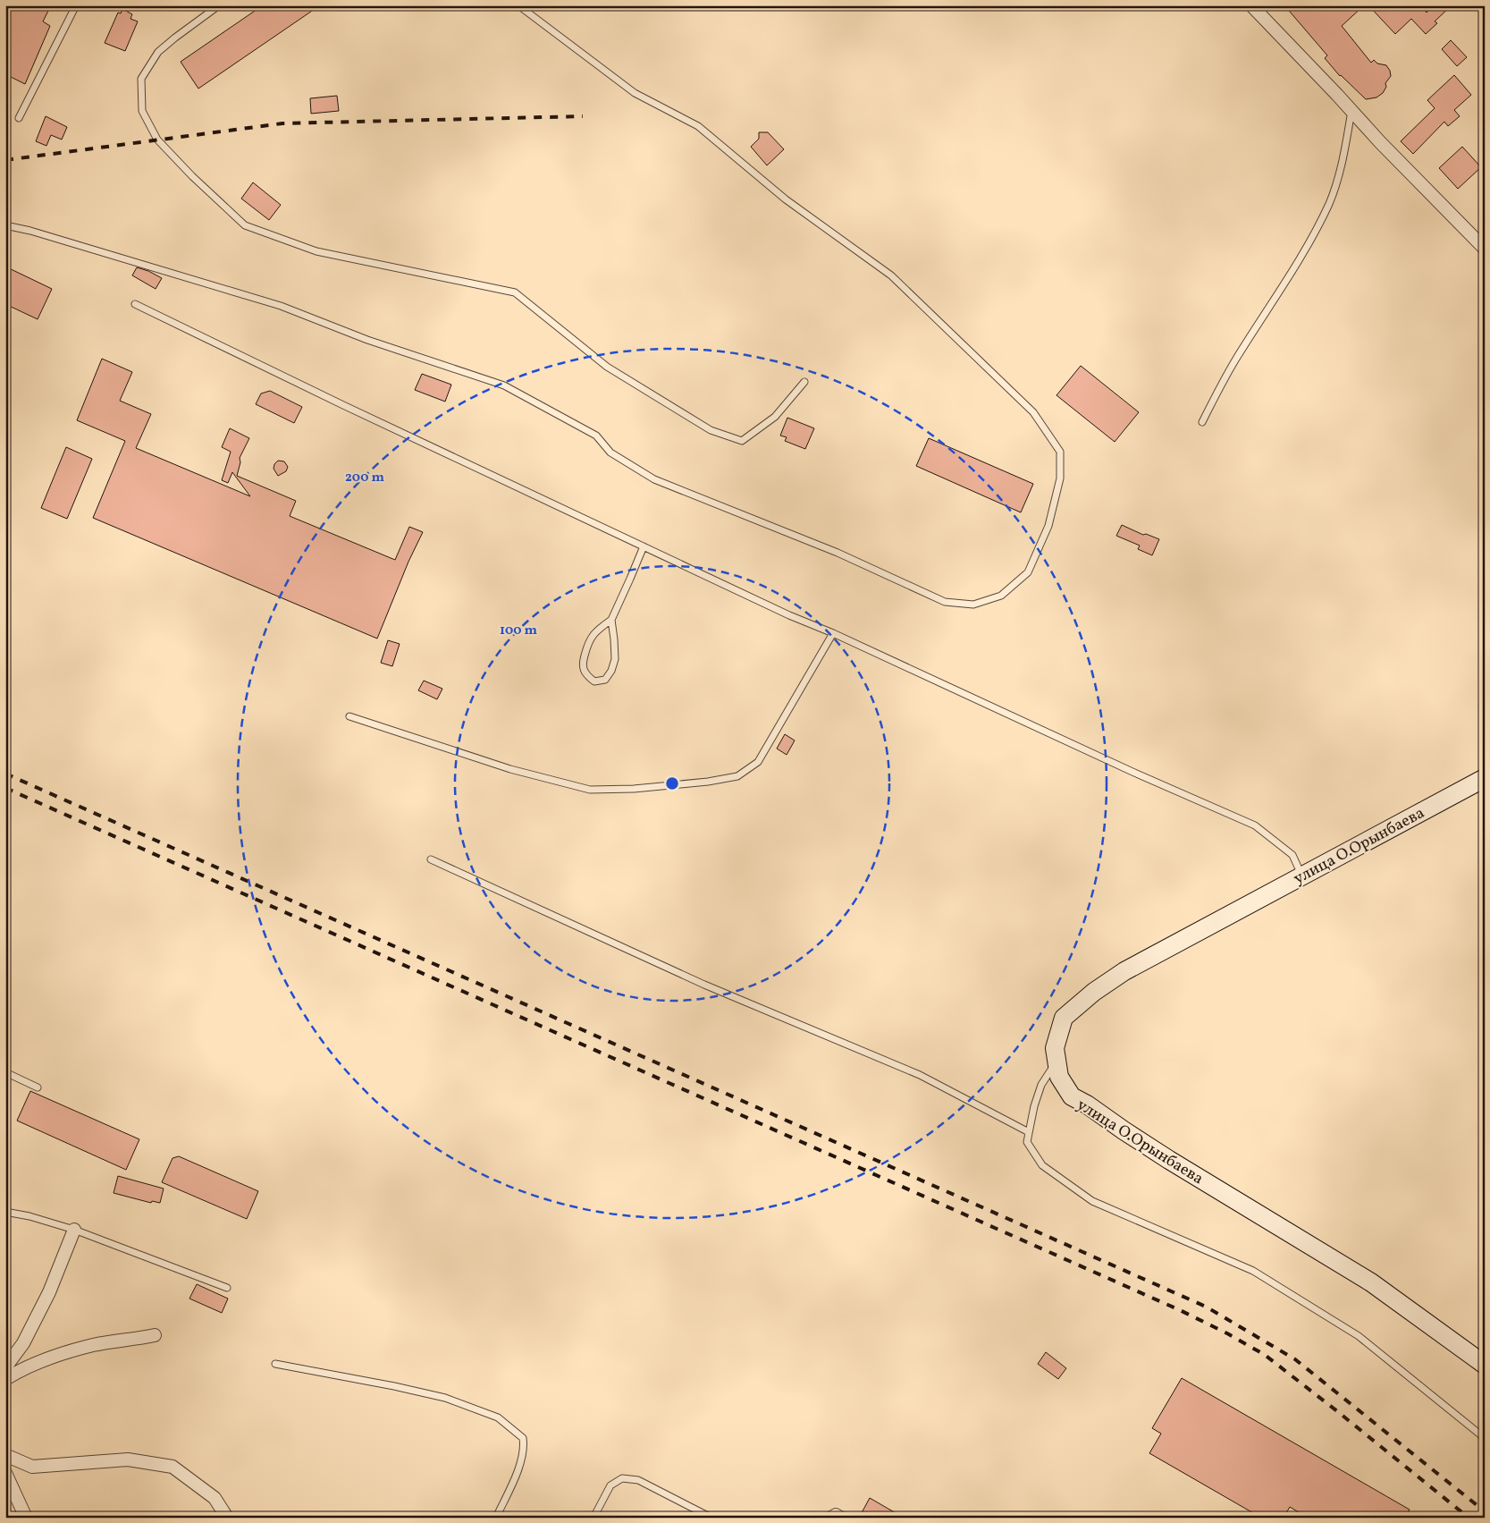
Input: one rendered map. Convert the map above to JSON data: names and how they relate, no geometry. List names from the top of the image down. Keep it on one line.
{"streets":{"street":["улица О.Орынбаева"]},"rings":["200 m","100 m"]}
